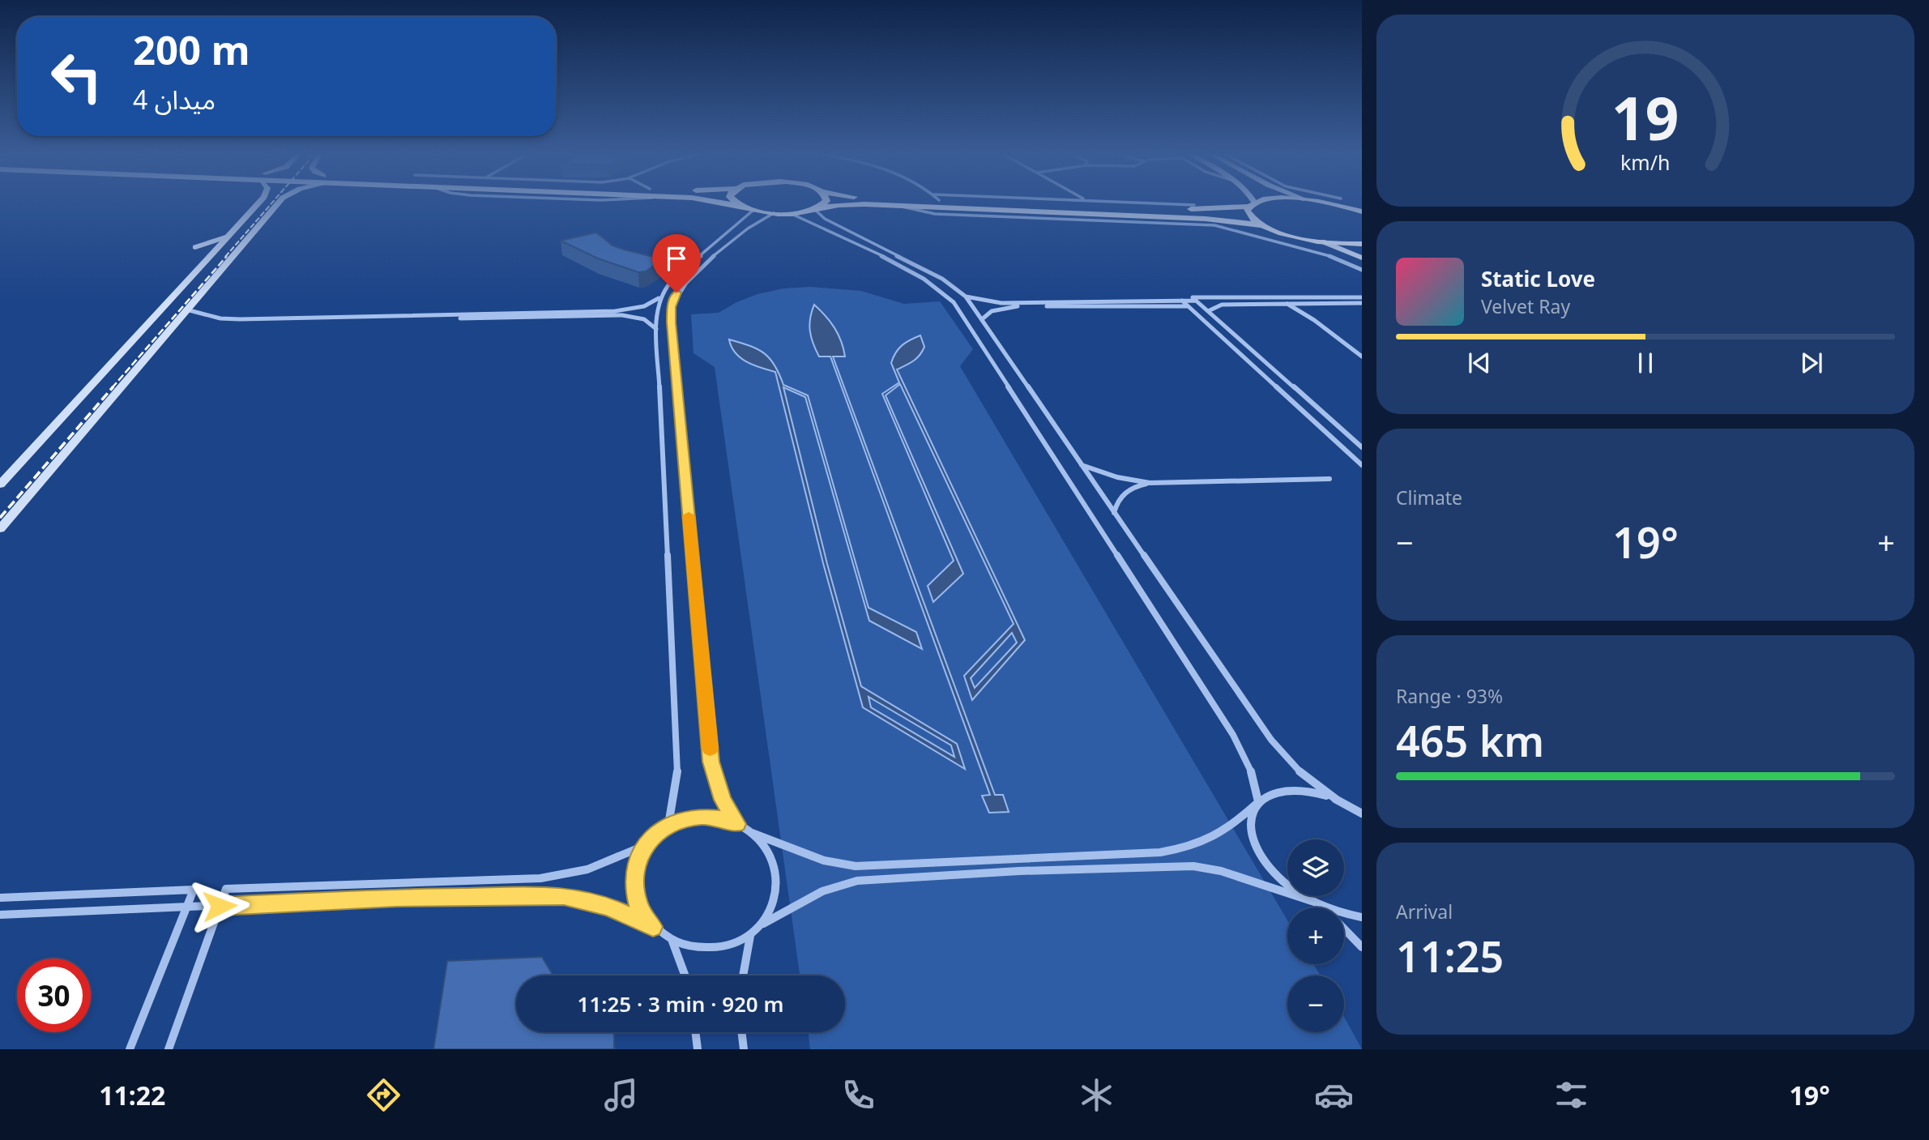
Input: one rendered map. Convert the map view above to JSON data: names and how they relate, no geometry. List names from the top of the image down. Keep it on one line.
{"page":{"turn":["200 m","ميدان 4"],"song":["Static Love","Velvet Ray"],"tile":["Climate",["Range · 93%","465 km"],["Arrival","11:25"]],"heat":["−","19°","+"],"map_buttons":["+","−"],"limit":"30","trip":"11:25 · 3 min · 920 m","tabs":["11:22","19°"],"gauge":["19","km/h"]}}
